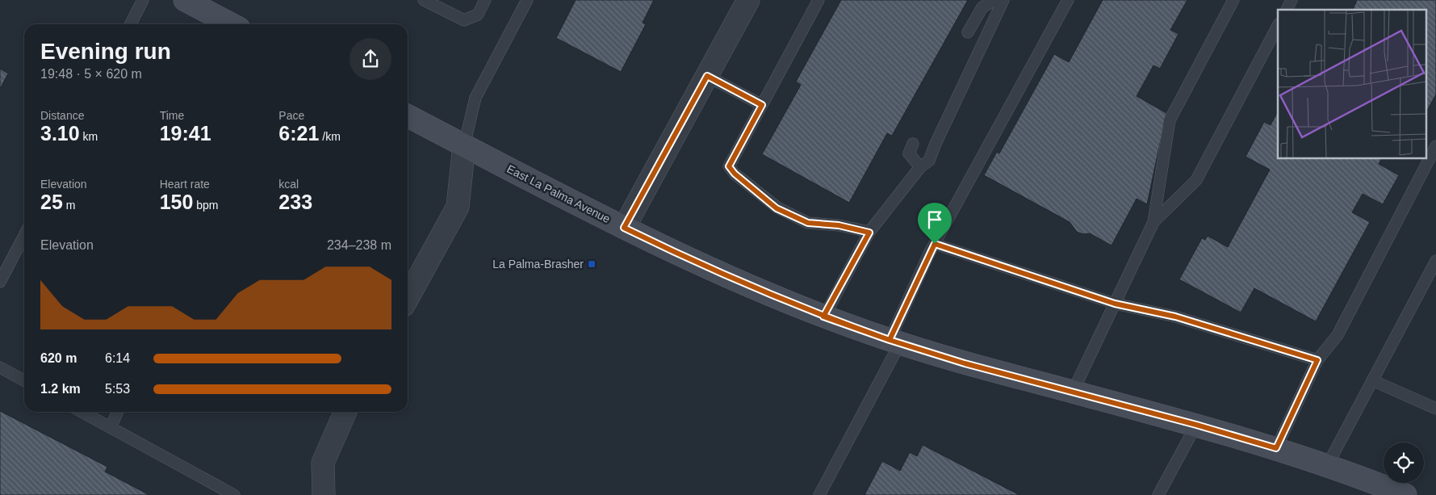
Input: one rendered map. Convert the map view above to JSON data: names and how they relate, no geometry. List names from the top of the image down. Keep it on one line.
{"streets":{"main road":["East La Palma Avenue"]},"places":{"transit":["La Palma-Brasher"]},"page":{"heading":["Evening run","19:48 · 5 × 620 m"],"stats":[["Distance","3.10 km"],["Time","19:41"],["Pace","6:21 /km"],["Elevation","25 m"],["Heart rate","150 bpm"],["kcal","233"]],"chart":["Elevation","234–238 m"],"list":[{"name":"620 m","note":"6:14"},{"name":"1.2 km","note":"5:53"}]}}
